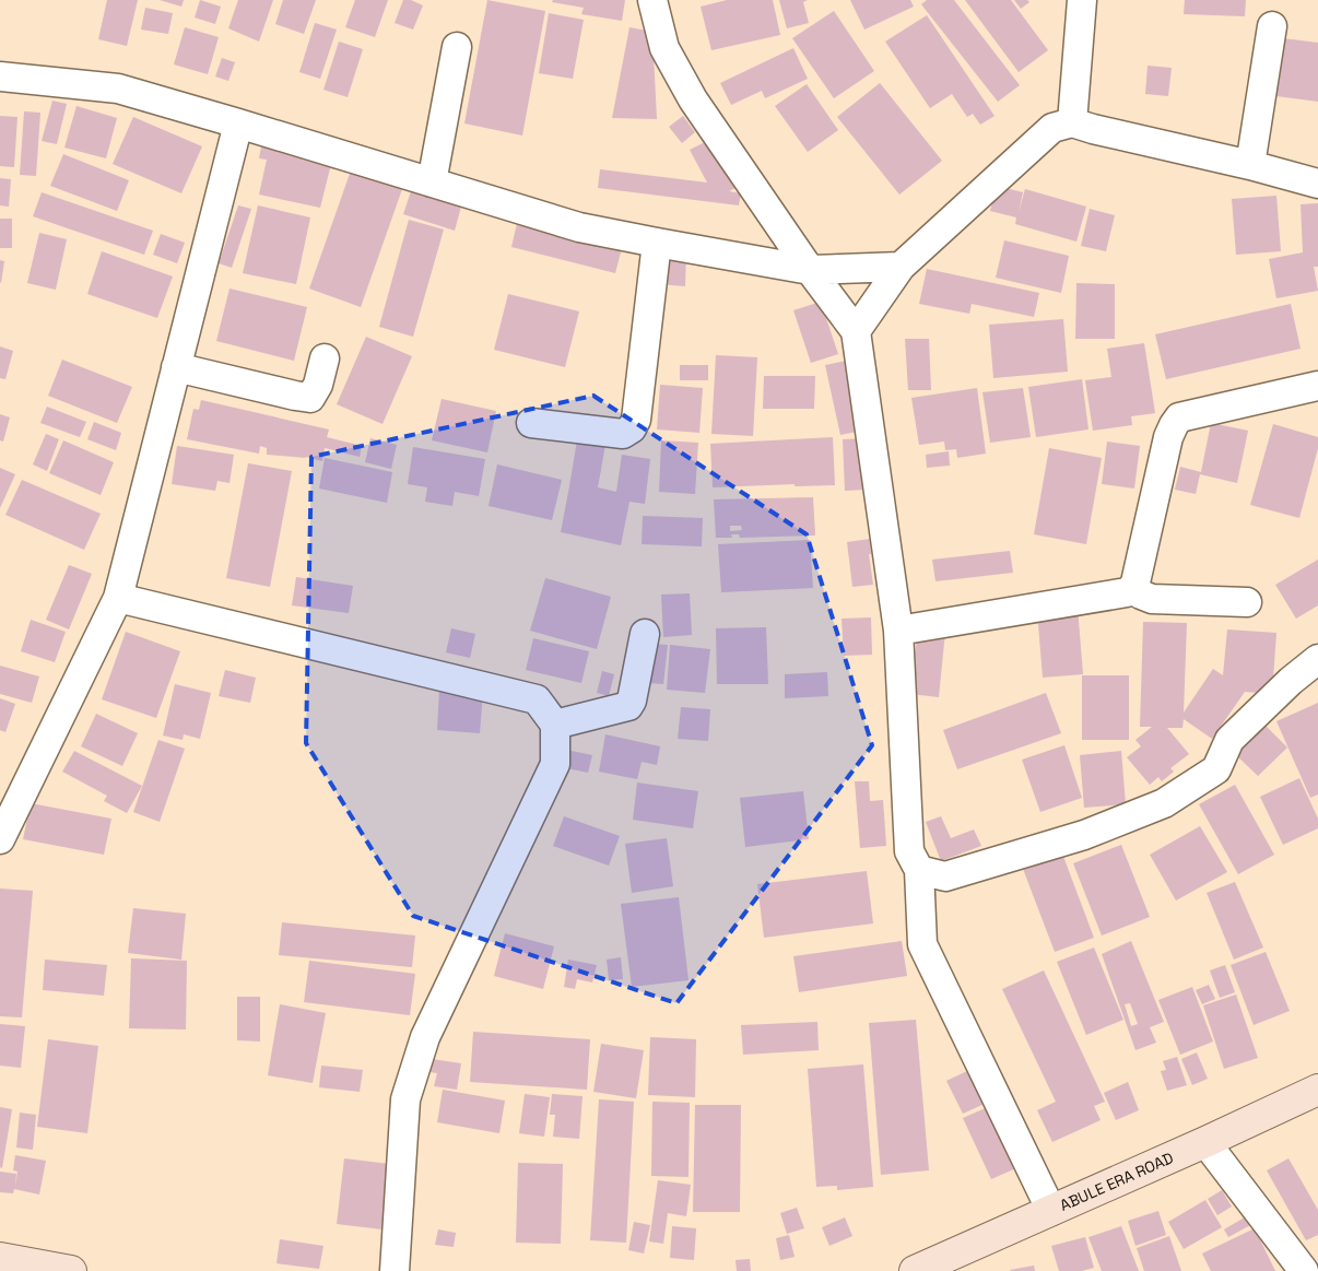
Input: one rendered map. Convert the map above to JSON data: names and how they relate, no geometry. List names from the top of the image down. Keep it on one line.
{"streets":{"street":["ABULE ERA ROAD"]}}
